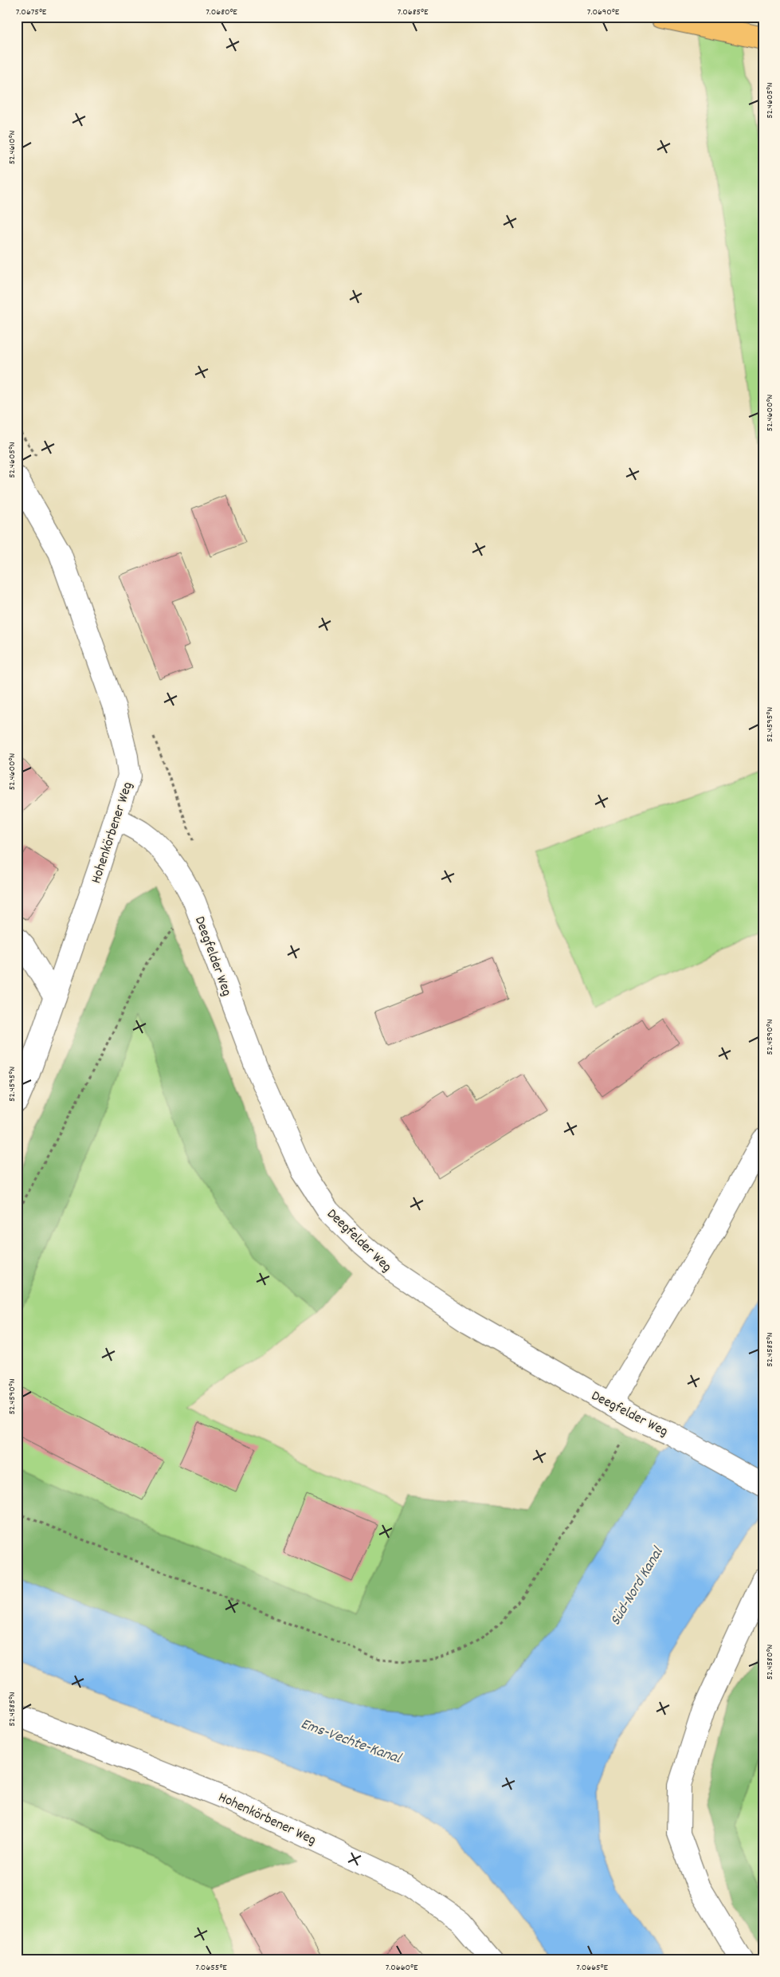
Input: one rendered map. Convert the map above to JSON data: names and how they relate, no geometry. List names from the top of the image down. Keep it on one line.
{"streets":{"street":["Hohenkörbener Weg","Deegfelder Weg"]},"crossings":[["Hohenkörbener Weg","Deegfelder Weg"]],"water":["Süd-Nord Kanal","Ems-Vechte-Kanal"],"coordinates":["7.0675°E","7.0680°E","7.0685°E","7.0690°E","52.4605°N","52.4610°N","52.4600°N","52.4595°N","52.4590°N","52.4585°N","52.4580°N","7.0655°E","7.0660°E","7.0665°E"]}
